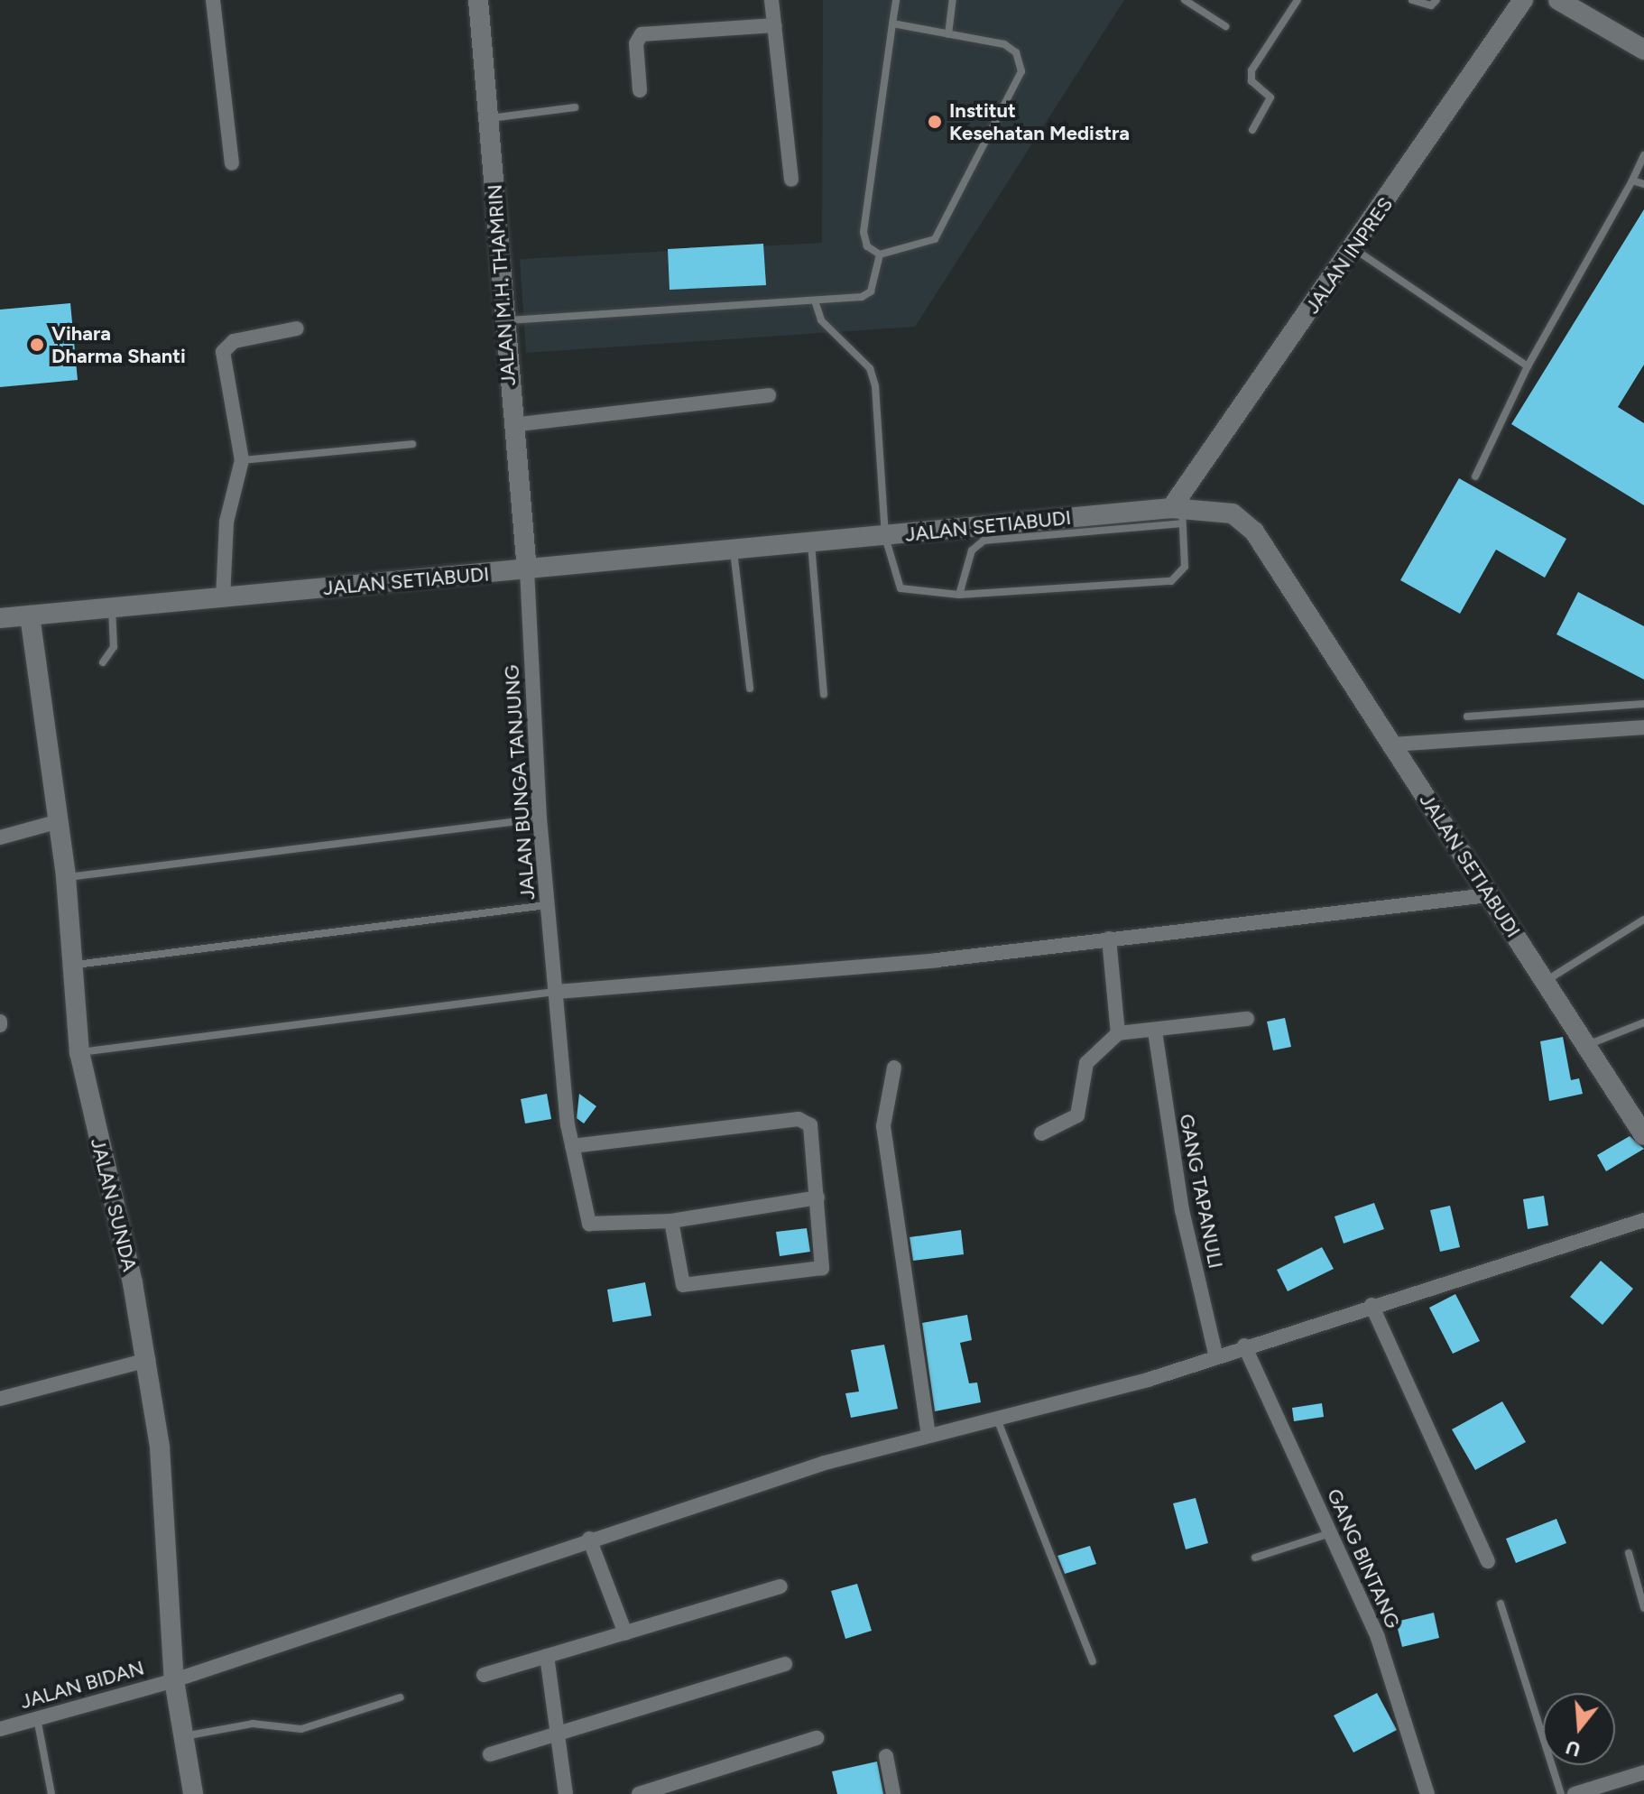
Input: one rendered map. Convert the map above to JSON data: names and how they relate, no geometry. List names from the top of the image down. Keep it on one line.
{"streets":{"street":["JALAN INPRES","JALAN M.H. THAMRIN","JALAN SETIABUDI","JALAN BUNGA TANJUNG","GANG TAPANULI","JALAN SUNDA","GANG BINTANG","JALAN BIDAN"]},"crossings":[["JALAN INPRES","JALAN SETIABUDI"],["JALAN M.H. THAMRIN","JALAN SETIABUDI"],["JALAN M.H. THAMRIN","JALAN BUNGA TANJUNG"],["JALAN SETIABUDI","JALAN BUNGA TANJUNG"],["JALAN SETIABUDI","JALAN SUNDA"],["GANG TAPANULI","JALAN BIDAN"],["JALAN SUNDA","JALAN BIDAN"],["GANG BINTANG","JALAN BIDAN"]],"places":["Institut Kesehatan Medistra","Vihara Dharma Shanti"],"north":"bottom"}
